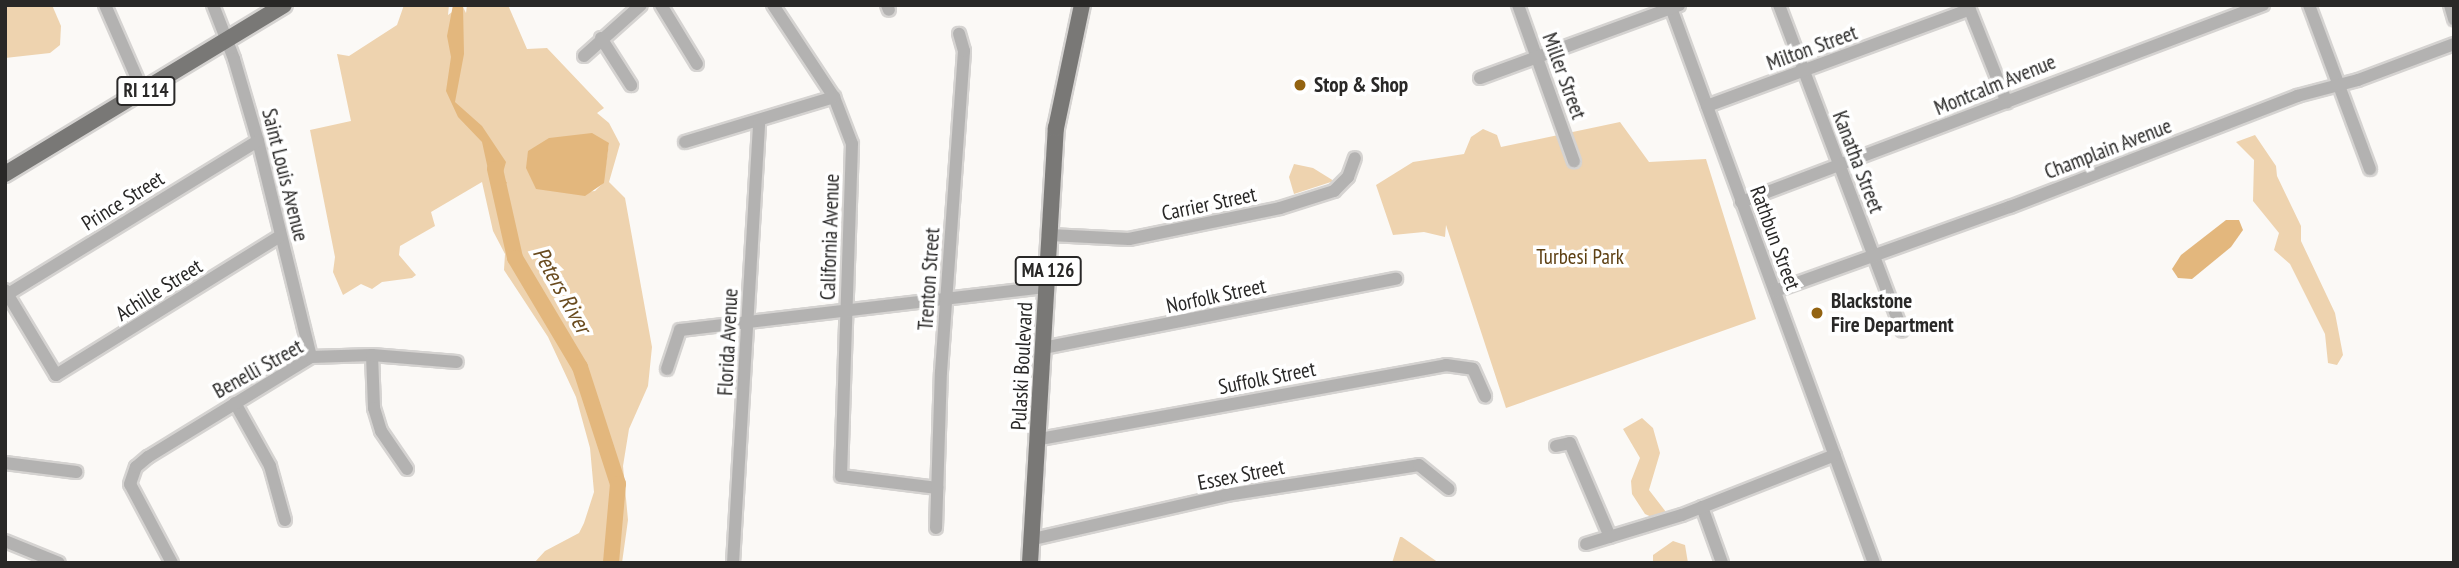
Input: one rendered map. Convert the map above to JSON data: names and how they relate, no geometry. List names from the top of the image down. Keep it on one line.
{"streets":{"main road":["RI 114","MA 126","Pulaski Boulevard"],"street":["Milton Street","Miller Street","Montcalm Avenue","Champlain Avenue","Kanatha Street","Saint Louis Avenue","Prince Street","Carrier Street","California Avenue","Rathbun Street","Trenton Street","Achille Street","Norfolk Street","Florida Avenue","Benelli Street","Suffolk Street","Essex Street"]},"crossings":[["Milton Street","Kanatha Street"],["Milton Street","Rathbun Street"],["Montcalm Avenue","Kanatha Street"],["Montcalm Avenue","Rathbun Street"],["RI 114","Saint Louis Avenue"],["Champlain Avenue","Kanatha Street"],["Champlain Avenue","Rathbun Street"],["Saint Louis Avenue","Prince Street"],["Saint Louis Avenue","Achille Street"],["Saint Louis Avenue","Benelli Street"],["Prince Street","Achille Street"],["Carrier Street","Pulaski Boulevard"],["California Avenue","Trenton Street"],["Norfolk Street","Pulaski Boulevard"],["Pulaski Boulevard","Suffolk Street"],["Pulaski Boulevard","Essex Street"]],"water":["Peters River"],"parks":["Turbesi Park"],"places":["Stop & Shop","Blackstone Fire Department"]}
